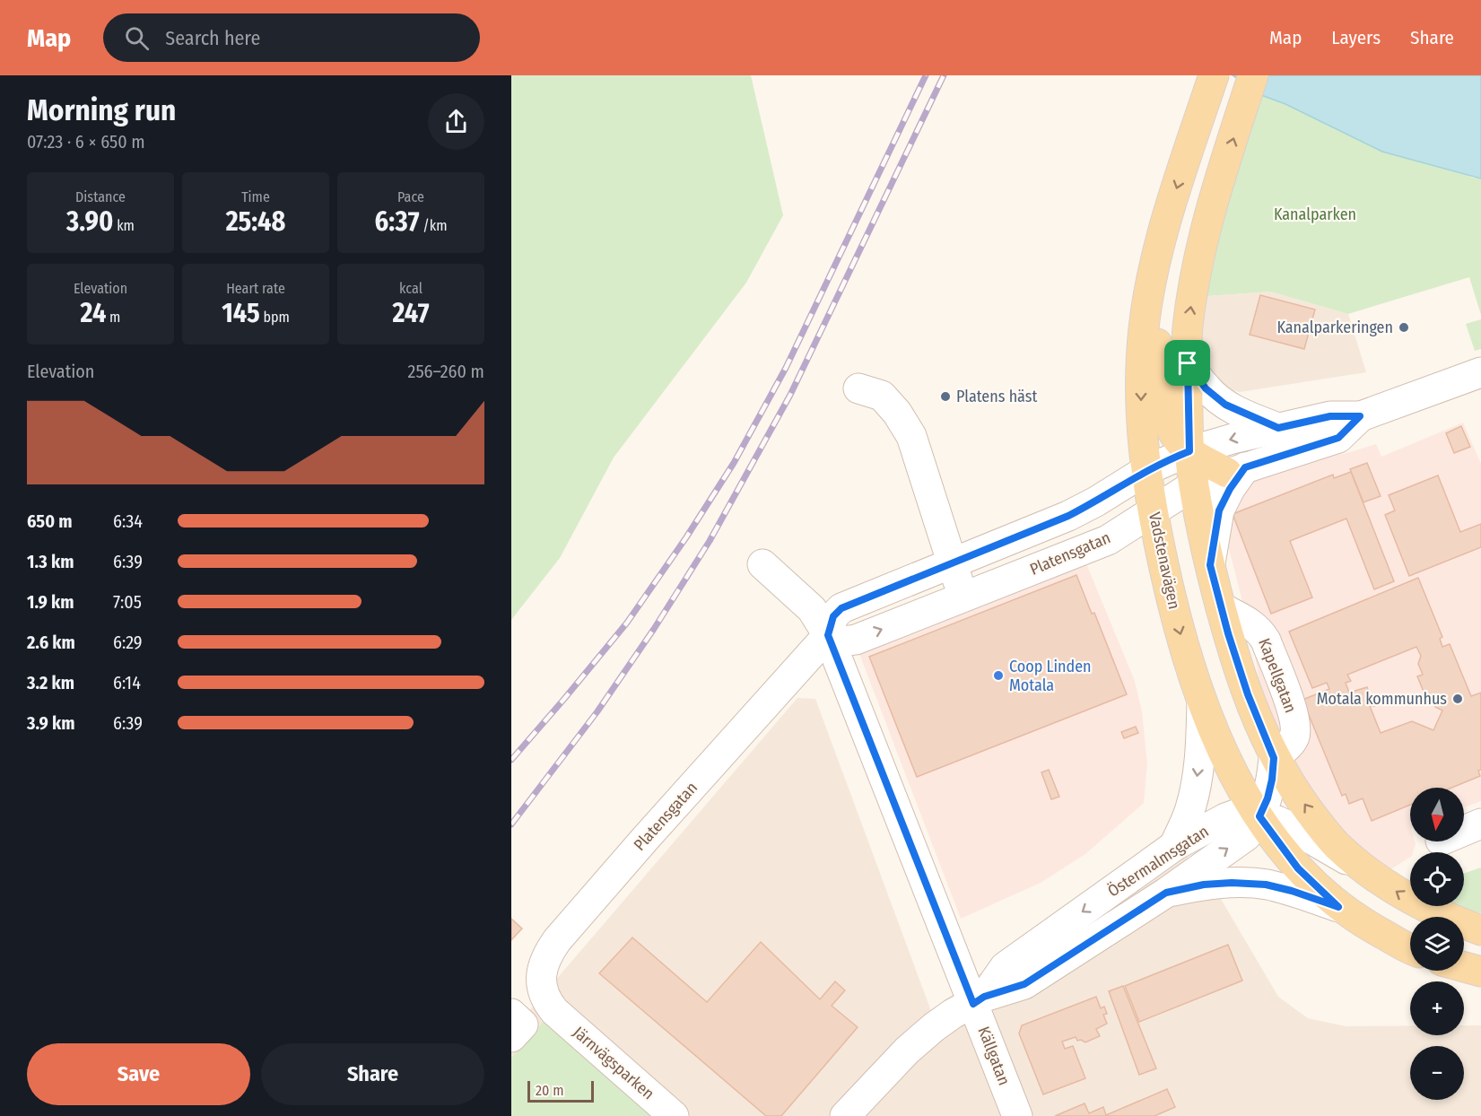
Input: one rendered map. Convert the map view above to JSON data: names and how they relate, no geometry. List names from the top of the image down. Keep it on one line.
{"streets":{"main road":["Vadstenavägen"],"street":["Platensgatan","Östermalmsgatan","Källgatan","Järnvägsparken"]},"crossings":[["Platensgatan","Vadstenavägen"],["Platensgatan","Källgatan"],["Platensgatan","Järnvägsparken"],["Vadstenavägen","Östermalmsgatan"],["Östermalmsgatan","Källgatan"]],"parks":["Kanalparken"],"places":["Kanalparkeringen","Platens häst","Coop Linden Motala","Motala kommunhus"],"scale_bar":"20 m","north":"bottom","page":{"header":"Map","search":"Search here","nav":["Map","Layers","Share"],"heading":["Morning run","07:23 · 6 × 650 m"],"stats":[["Distance","3.90 km"],["Time","25:48"],["Pace","6:37 /km"],["Elevation","24 m"],["Heart rate","145 bpm"],["kcal","247"]],"chart":["Elevation","256–260 m"],"list":[{"name":"650 m","note":"6:34"},{"name":"1.3 km","note":"6:39"},{"name":"1.9 km","note":"7:05"},{"name":"2.6 km","note":"6:29"},{"name":"3.2 km","note":"6:14"},{"name":"3.9 km","note":"6:39"}],"map_buttons":["+","−"],"buttons":["Save","Share"],"scale":"20 m"}}
